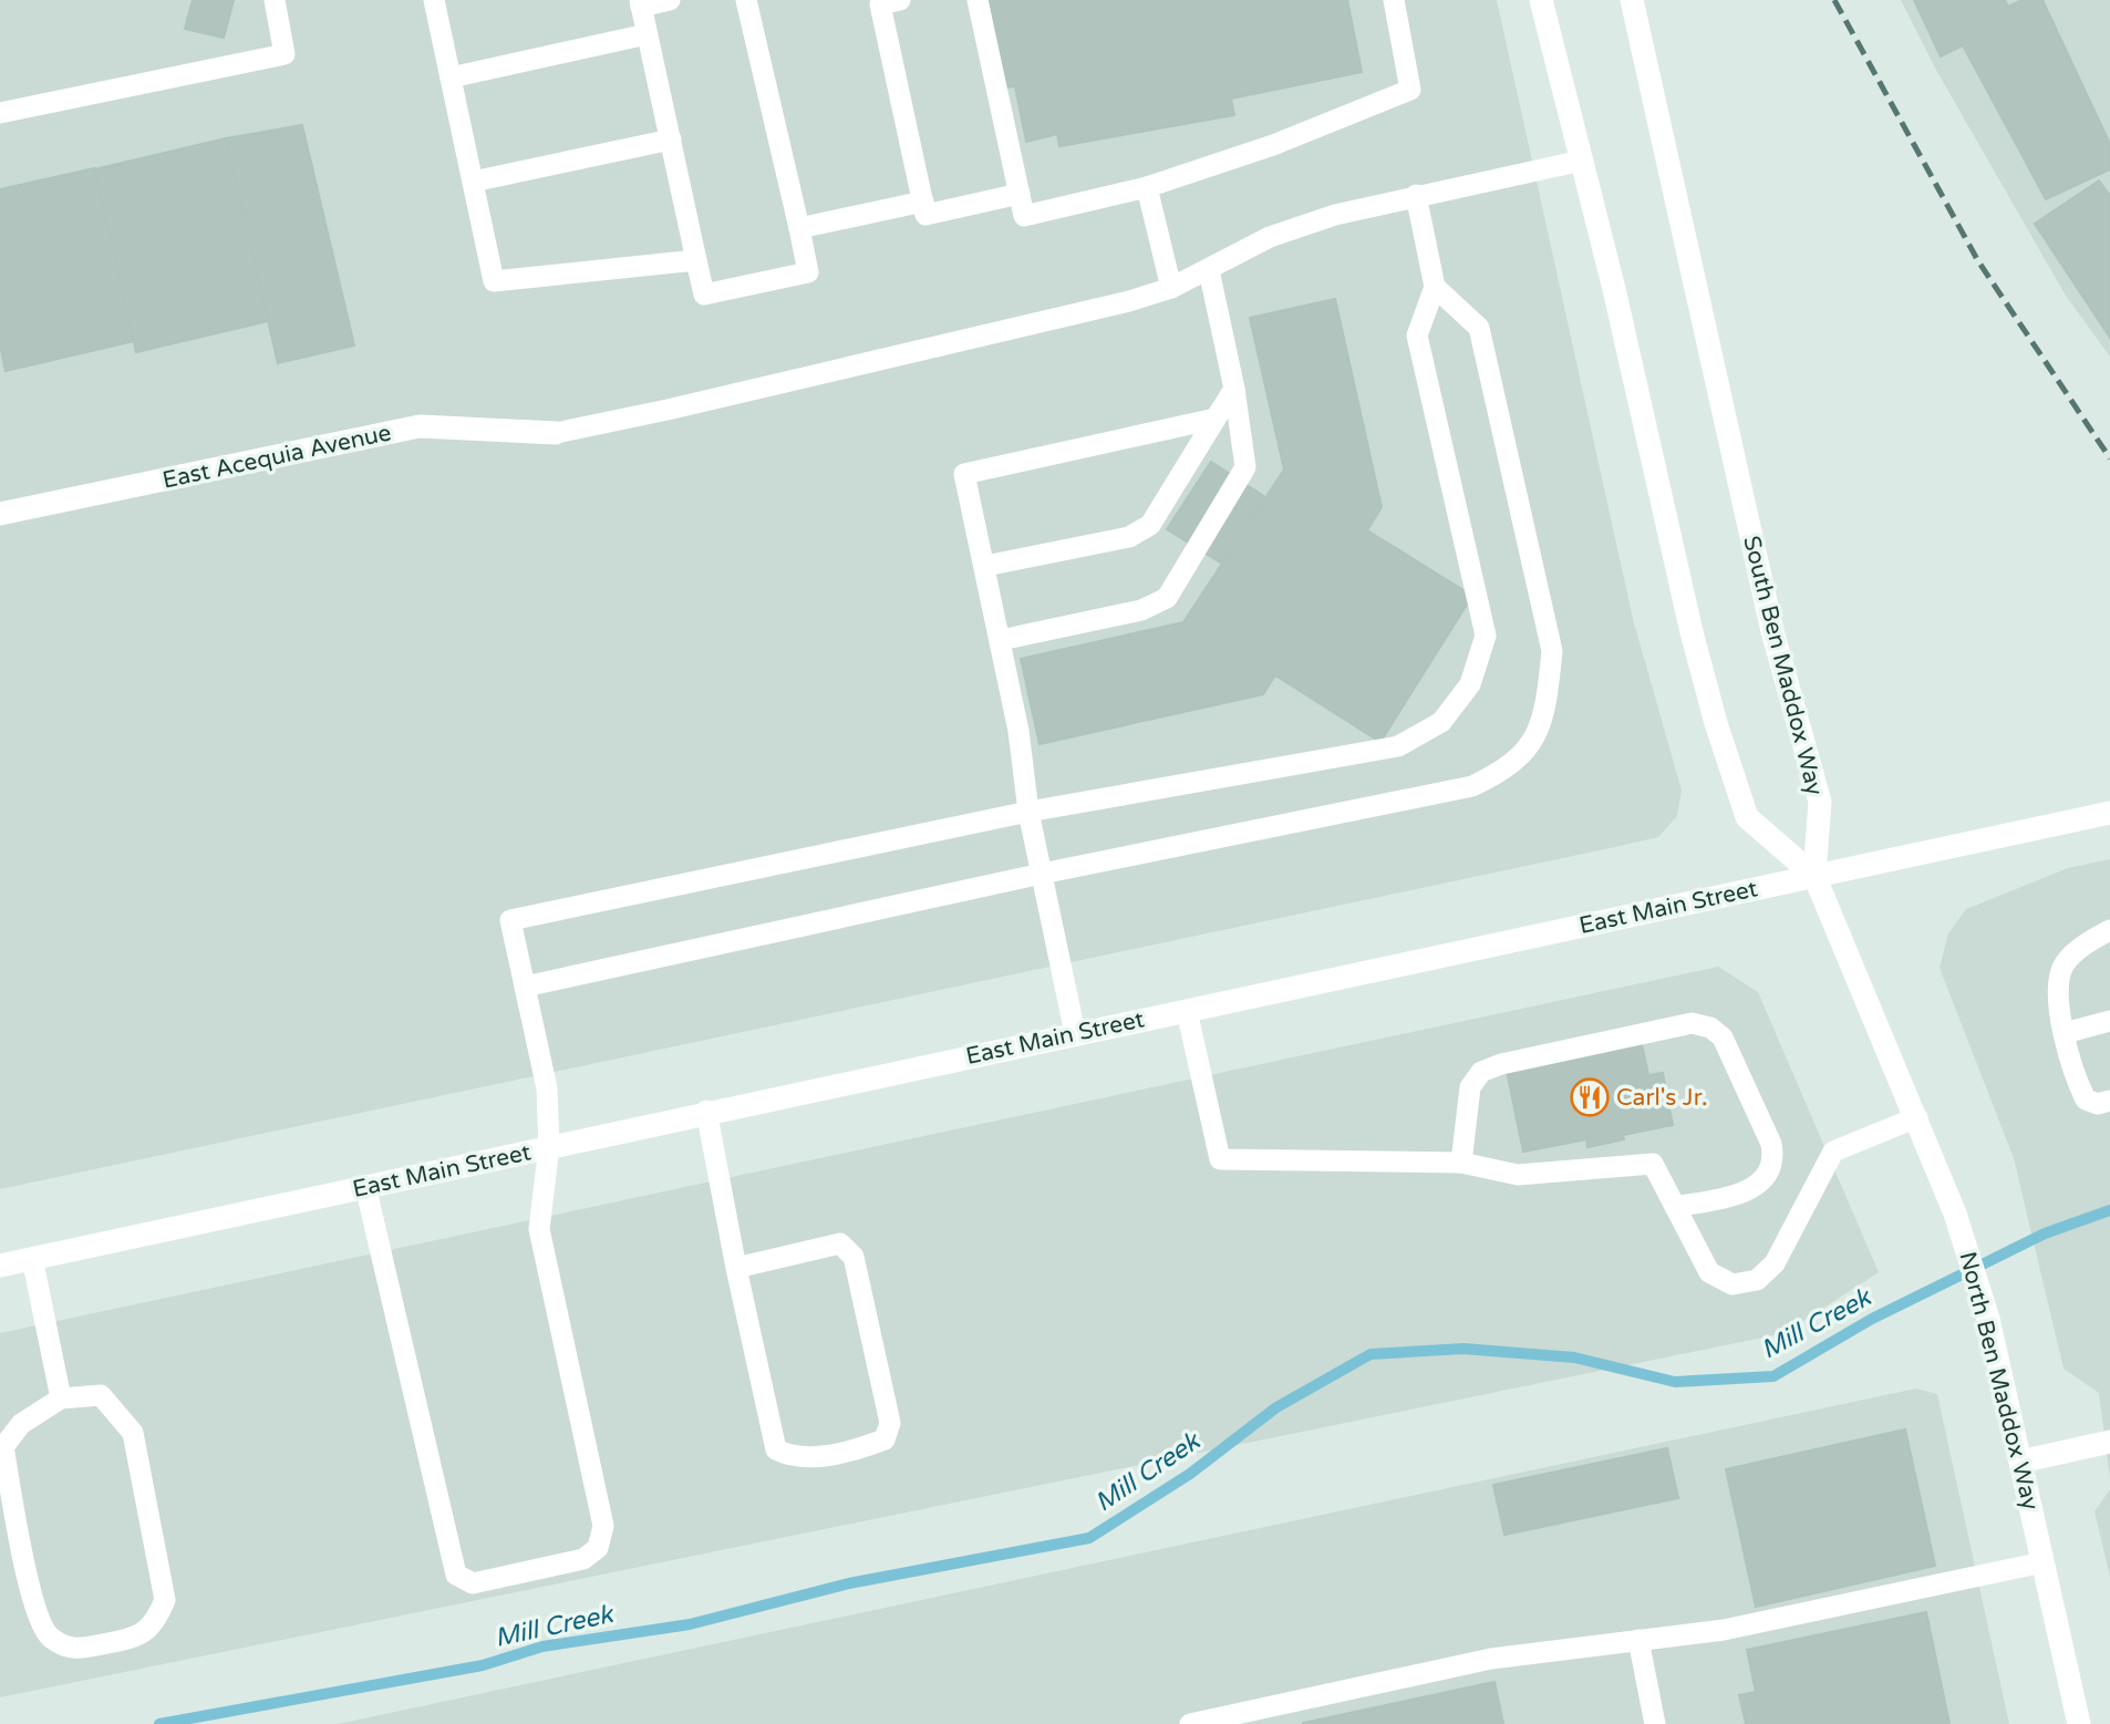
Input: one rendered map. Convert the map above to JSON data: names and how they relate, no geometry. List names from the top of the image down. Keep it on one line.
{"streets":{"street":["East Acequia Avenue","South Ben Maddox Way","East Main Street","North Ben Maddox Way"]},"crossings":[["South Ben Maddox Way","East Main Street"],["South Ben Maddox Way","North Ben Maddox Way"],["East Main Street","North Ben Maddox Way"]],"water":["Mill Creek"],"places":{"restaurant":["Carl's Jr."]}}
